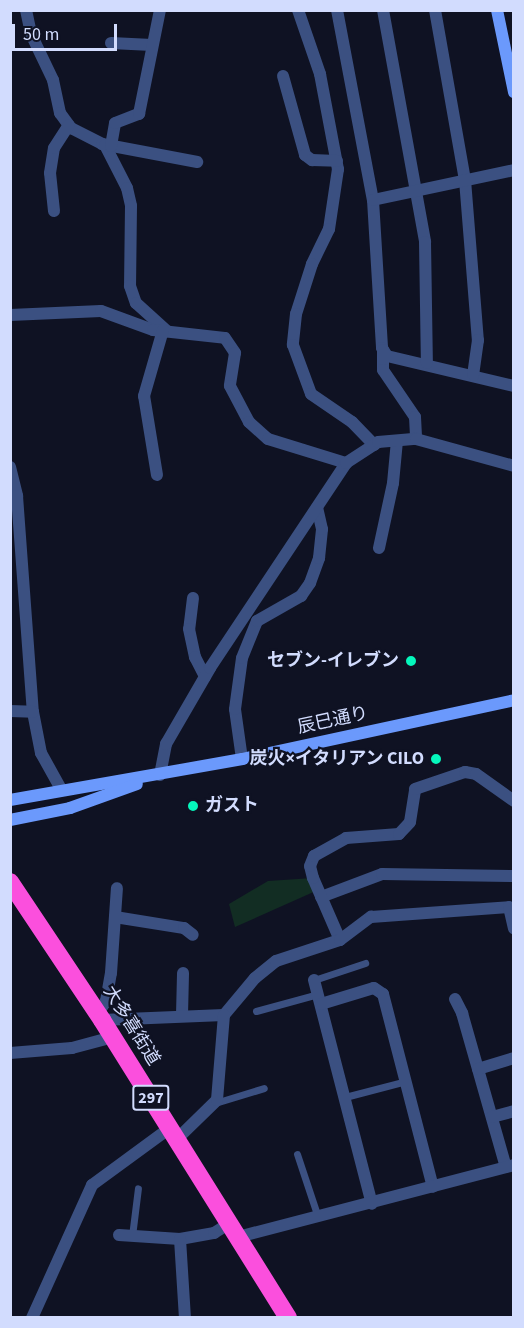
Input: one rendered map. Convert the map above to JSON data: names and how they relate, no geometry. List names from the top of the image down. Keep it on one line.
{"streets":{"highway":["大多喜街道","297"],"street":["辰巳通り"]},"places":["セブン-イレブン","炭火×イタリアン CILO","ガスト"],"scale_bar":"50 m"}
